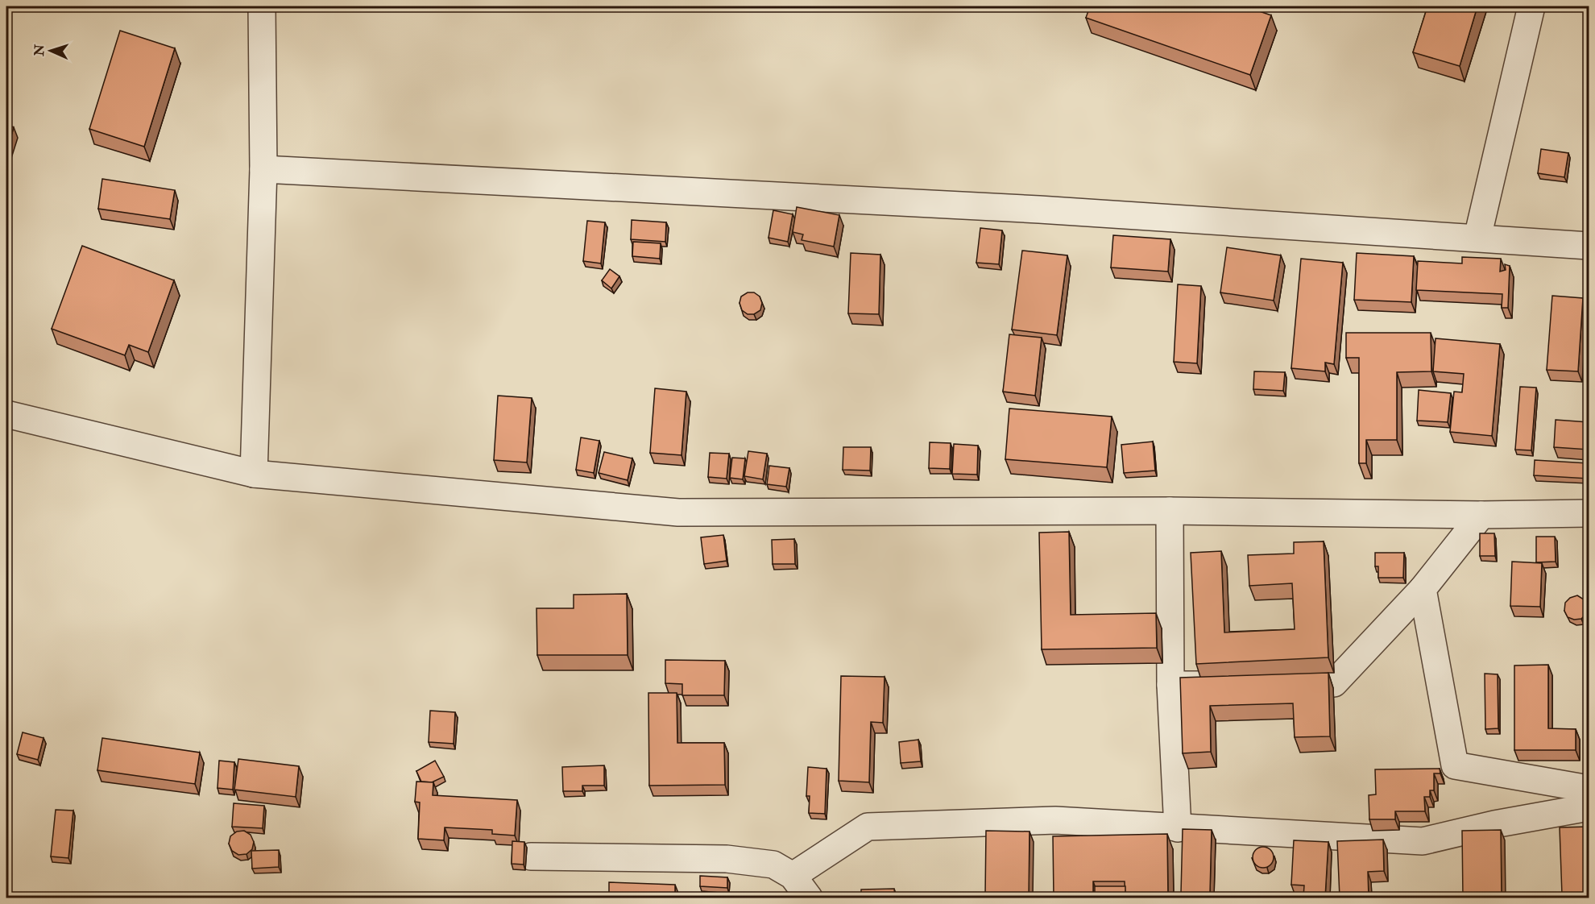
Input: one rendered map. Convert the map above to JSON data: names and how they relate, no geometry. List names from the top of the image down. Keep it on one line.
{"north":"left"}
